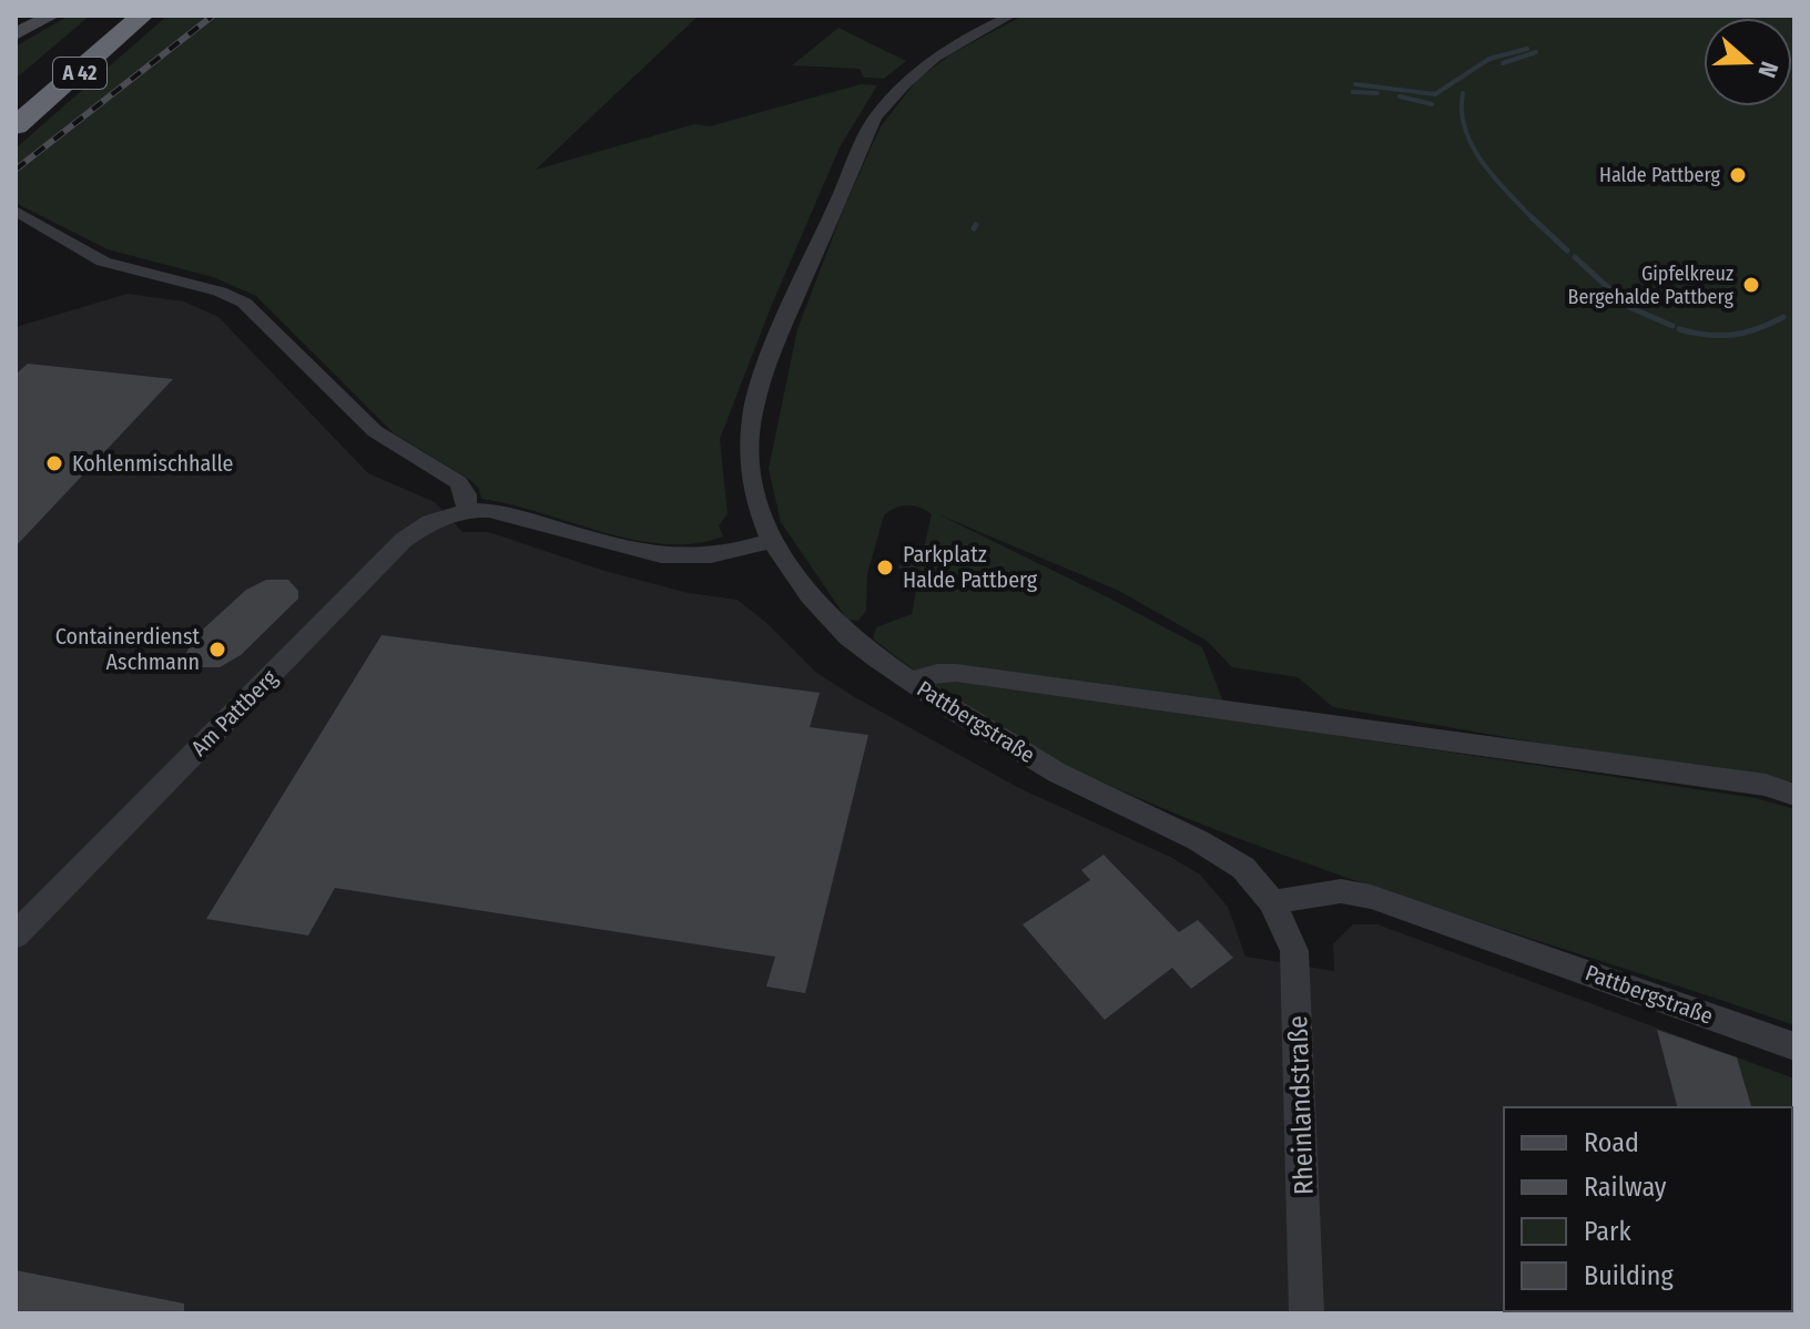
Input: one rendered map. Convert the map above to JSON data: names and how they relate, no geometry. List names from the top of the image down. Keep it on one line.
{"streets":{"highway":["A 42"],"street":["Am Pattberg","Pattbergstraße","Rheinlandstraße"]},"crossings":[["Am Pattberg","Pattbergstraße"],["Pattbergstraße","Rheinlandstraße"]],"places":["Halde Pattberg","Gipfelkreuz Bergehalde Pattberg","Kohlenmischhalle","Parkplatz Halde Pattberg","Containerdienst Aschmann"],"legend":["Road","Railway","Park","Building"],"north":"right"}
